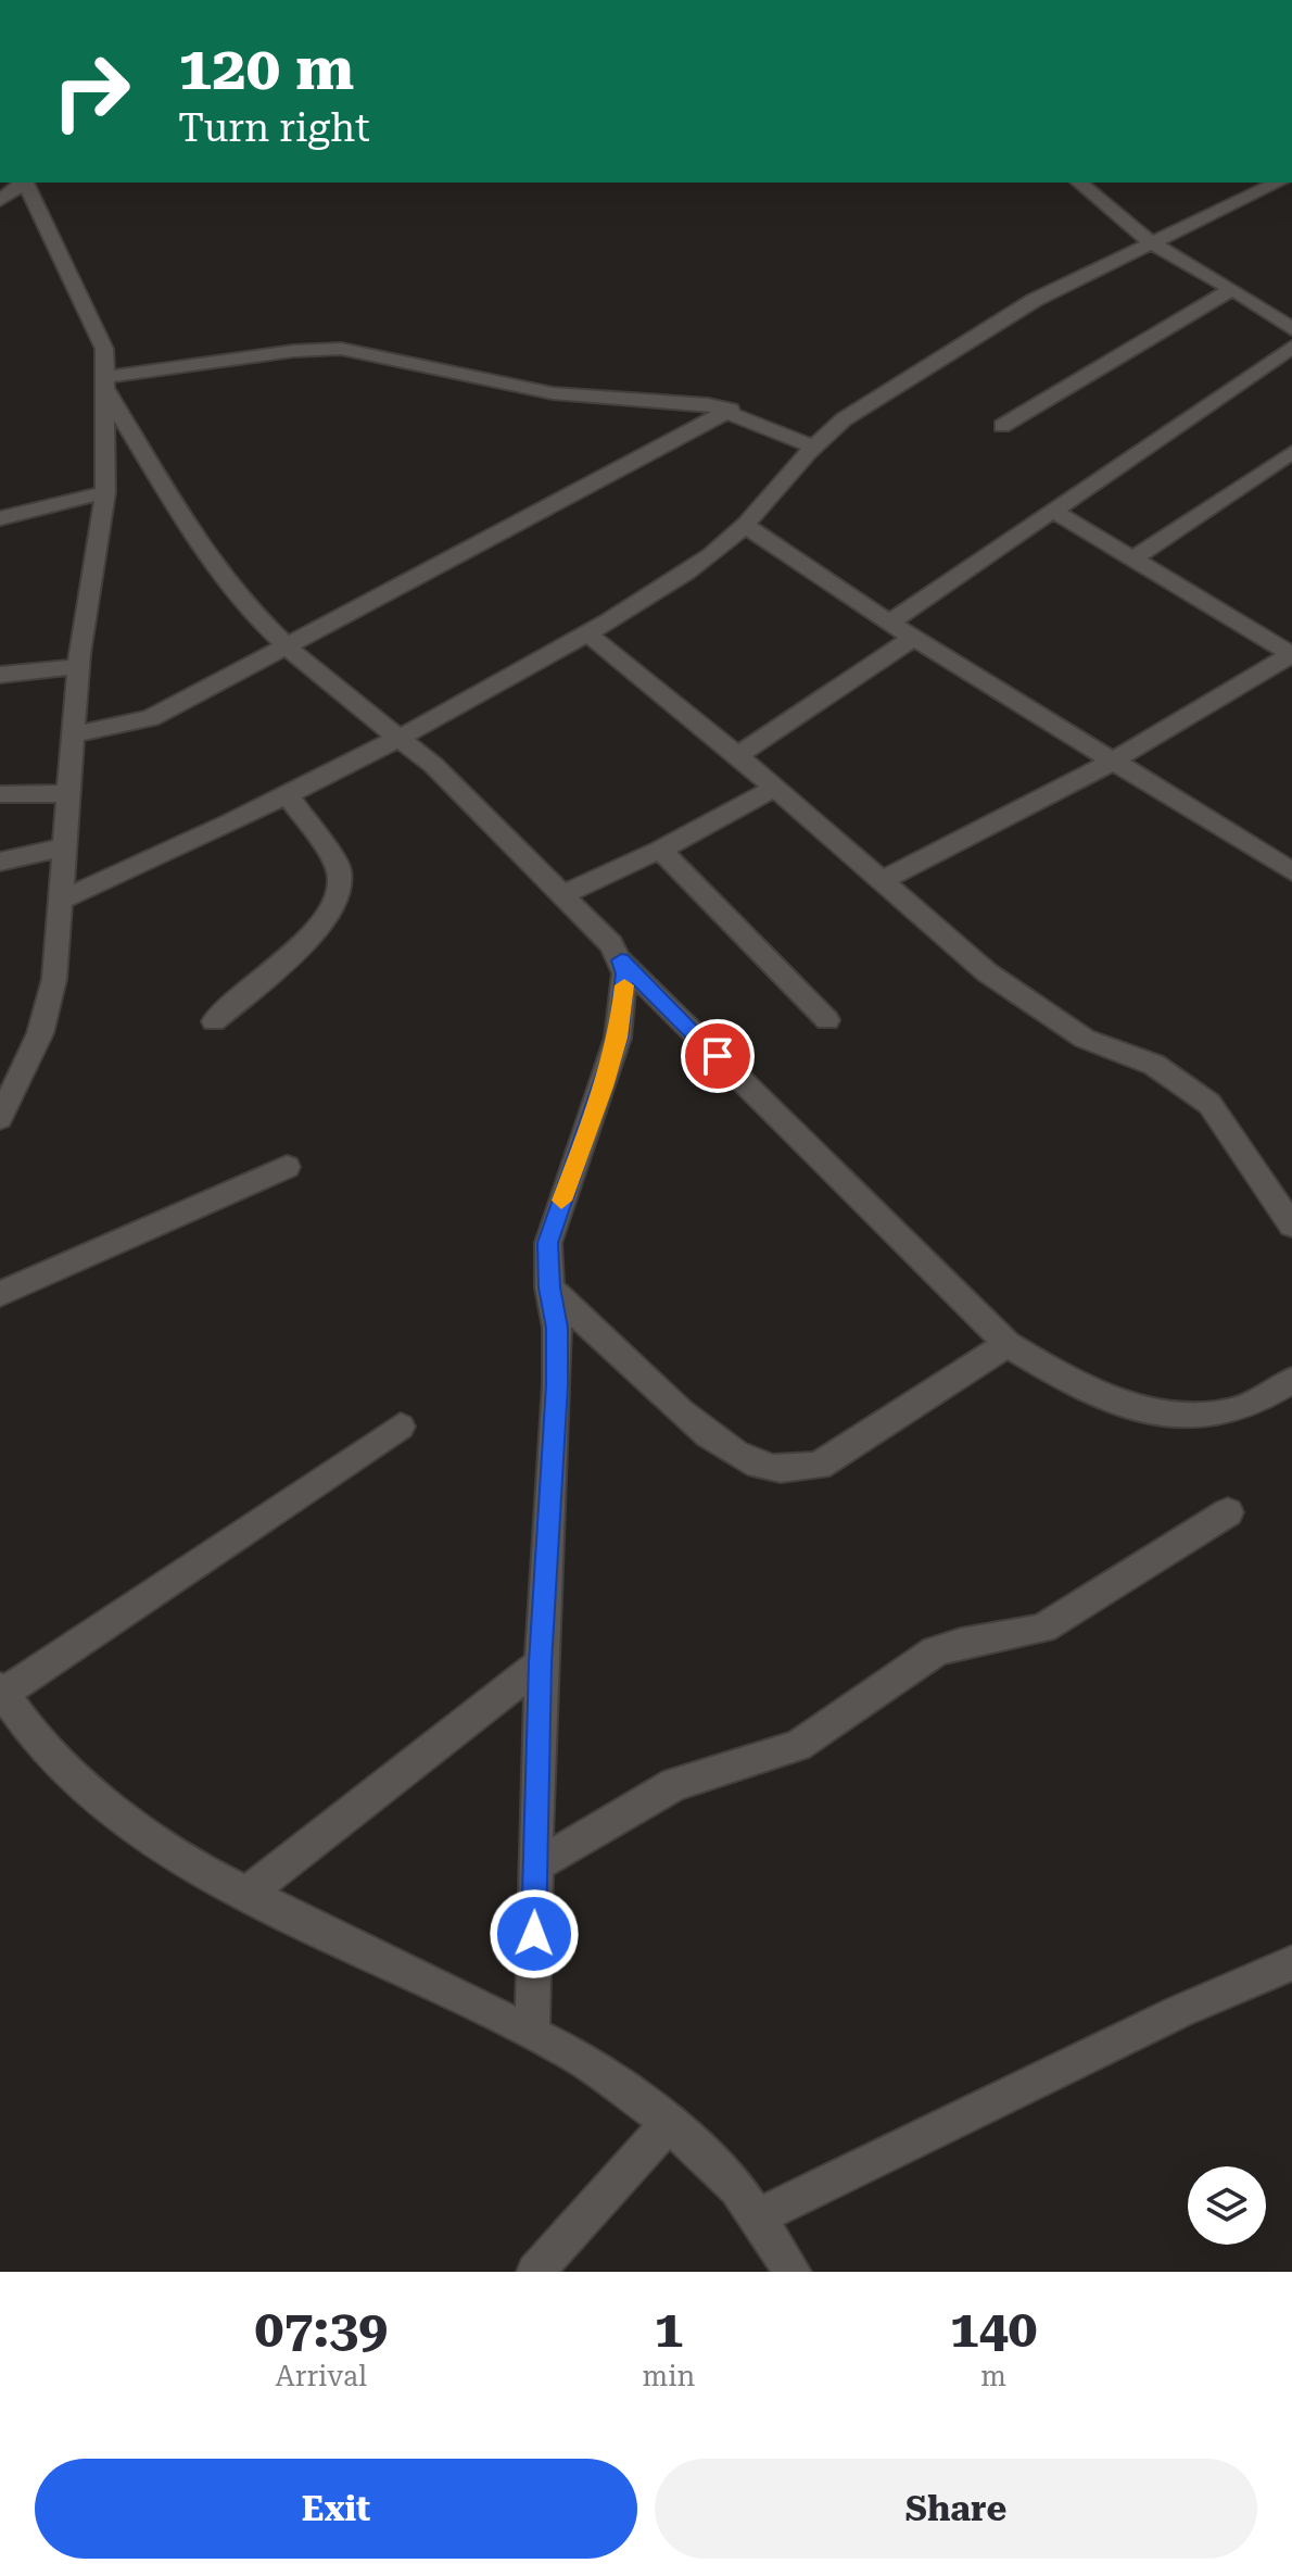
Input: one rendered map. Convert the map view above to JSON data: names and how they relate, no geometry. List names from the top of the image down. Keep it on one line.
{"page":{"turn":["120 m","Turn right"],"eta":["07:39","Arrival","1","min","140","m"],"buttons":["Exit","Share"]}}
